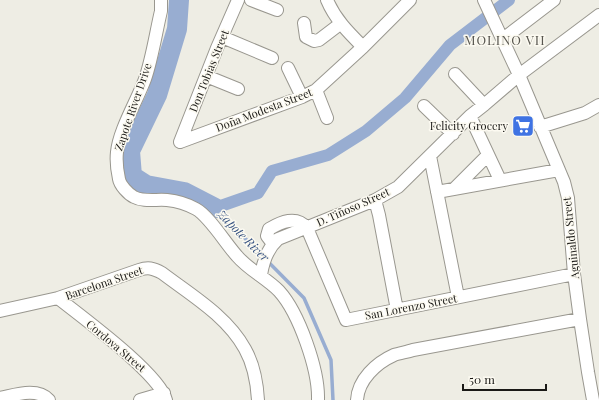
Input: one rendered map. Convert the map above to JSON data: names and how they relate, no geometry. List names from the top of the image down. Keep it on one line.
{"streets":{"street":["Don Tobias Street","Zapote River Drive","Doña Modesta Street","D. Tiñoso Street","Aguinaldo Street","Barcelona Street","San Lorenzo Street","Cordova Street"]},"crossings":[["Don Tobias Street","Doña Modesta Street"],["Zapote River Drive","D. Tiñoso Street"],["D. Tiñoso Street","Aguinaldo Street"],["D. Tiñoso Street","San Lorenzo Street"],["Aguinaldo Street","San Lorenzo Street"],["Barcelona Street","Cordova Street"]],"districts":["MOLINO VII"],"water":["Zapote River"],"places":{"supermarket":["Felicity Grocery"]},"scale_bar":"50 m"}
